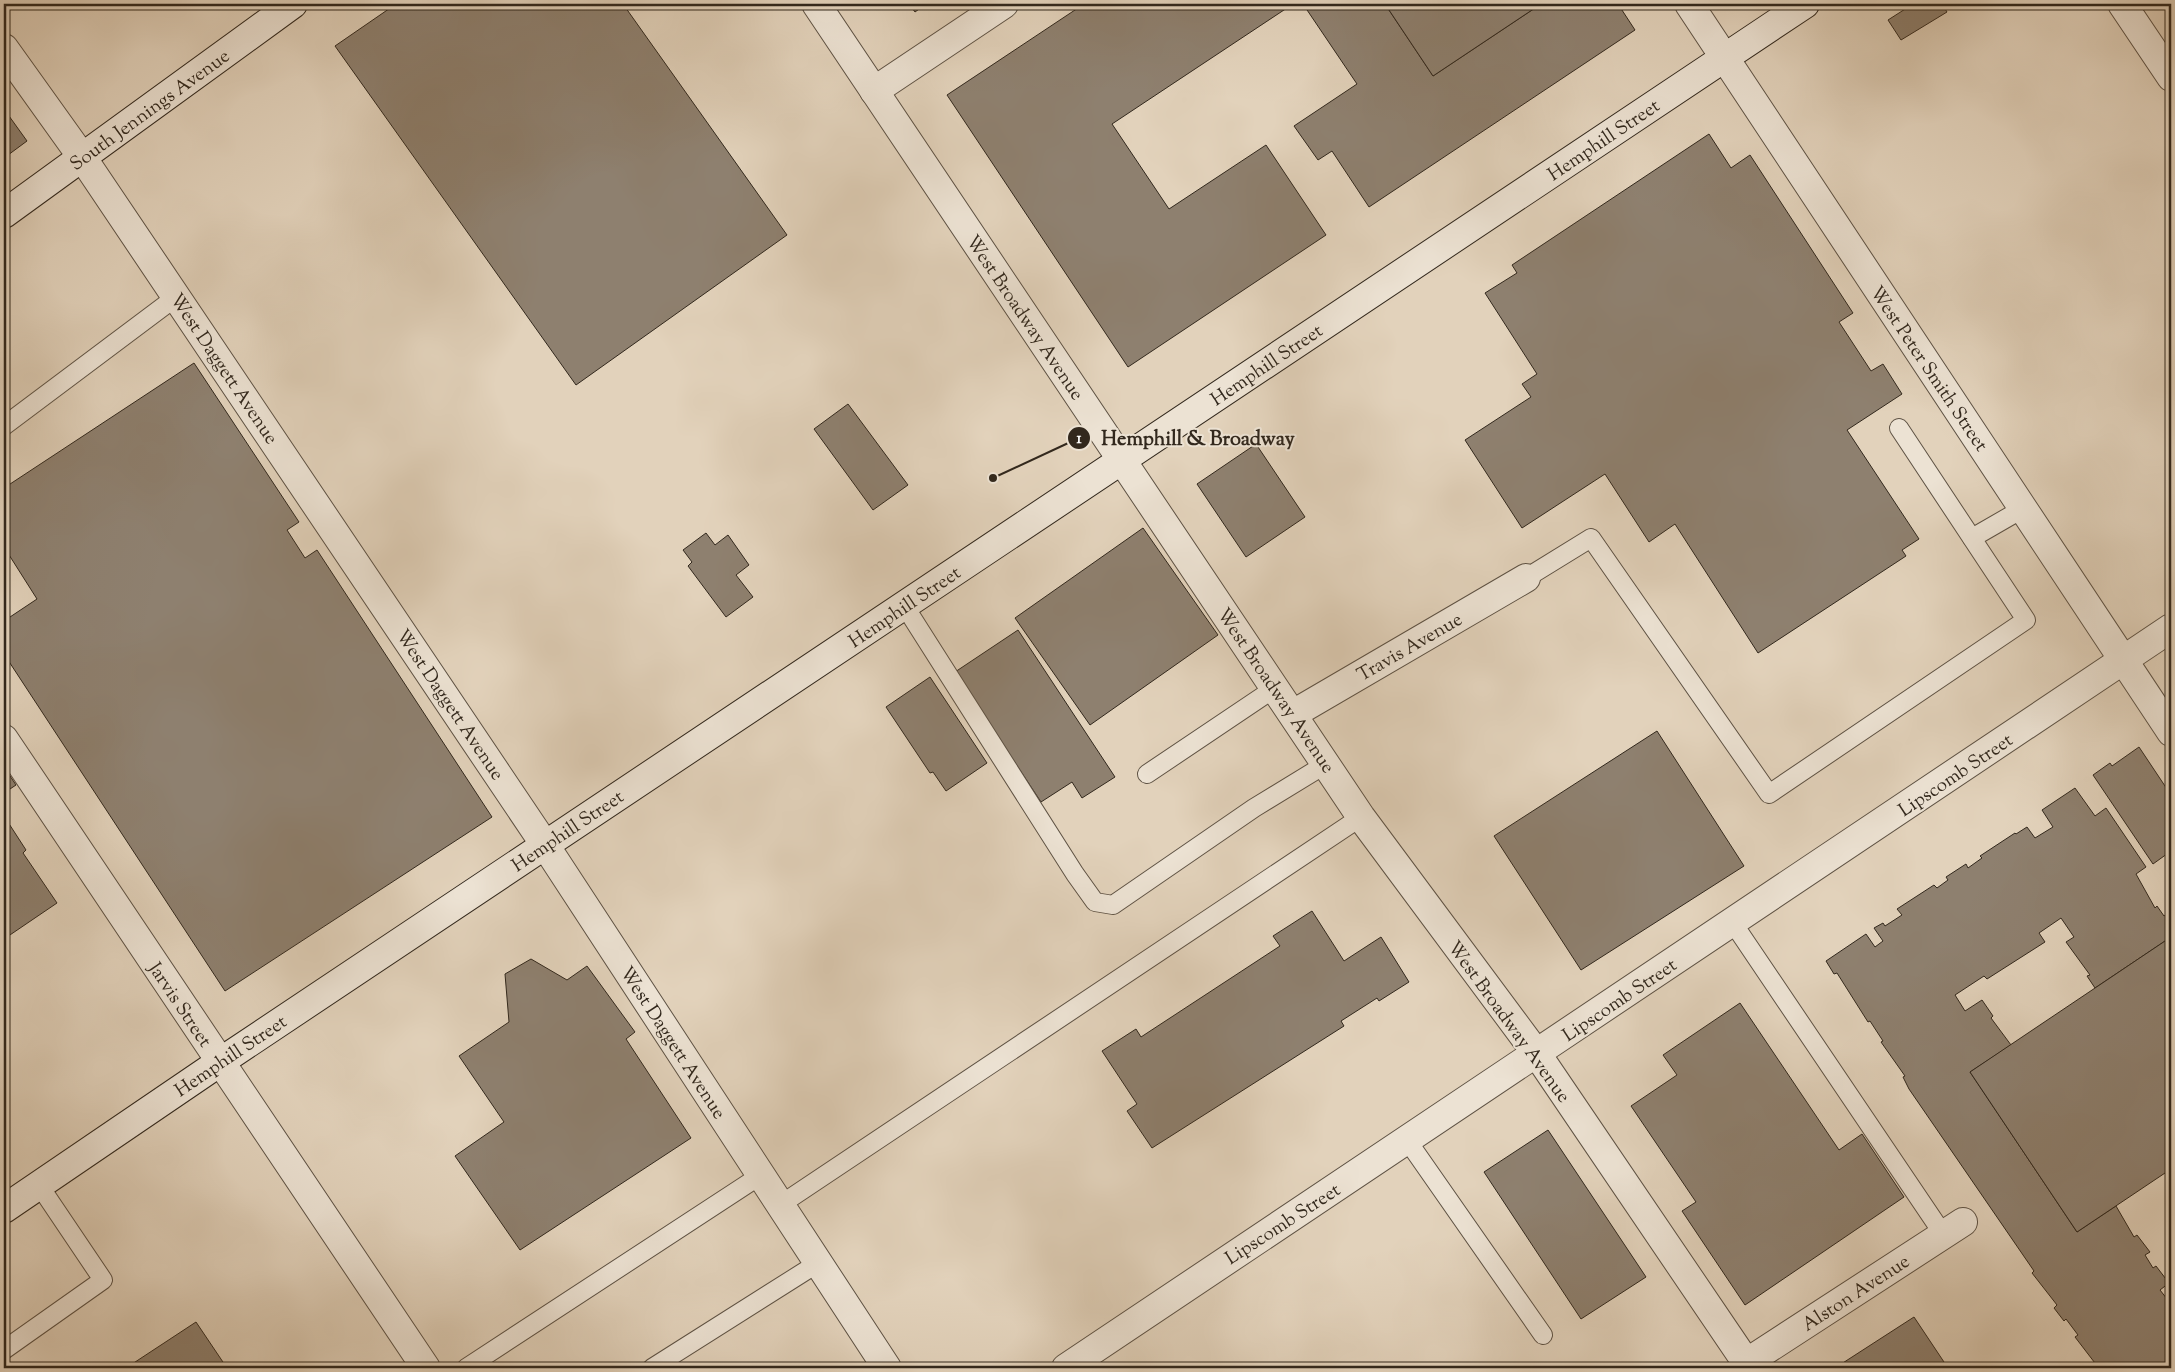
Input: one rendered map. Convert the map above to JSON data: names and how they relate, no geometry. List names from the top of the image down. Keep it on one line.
{"streets":{"street":["South Jennings Avenue","Hemphill Street","West Broadway Avenue","West Daggett Avenue","West Peter Smith Street","Travis Avenue","Lipscomb Street","Jarvis Street","Alston Avenue"]},"crossings":[["South Jennings Avenue","West Daggett Avenue"],["Hemphill Street","West Broadway Avenue"],["Hemphill Street","West Daggett Avenue"],["Hemphill Street","West Peter Smith Street"],["Hemphill Street","Jarvis Street"],["West Broadway Avenue","Travis Avenue"],["West Broadway Avenue","Lipscomb Street"],["West Broadway Avenue","Alston Avenue"],["West Peter Smith Street","Lipscomb Street"]],"places":["Hemphill & Broadway"]}
